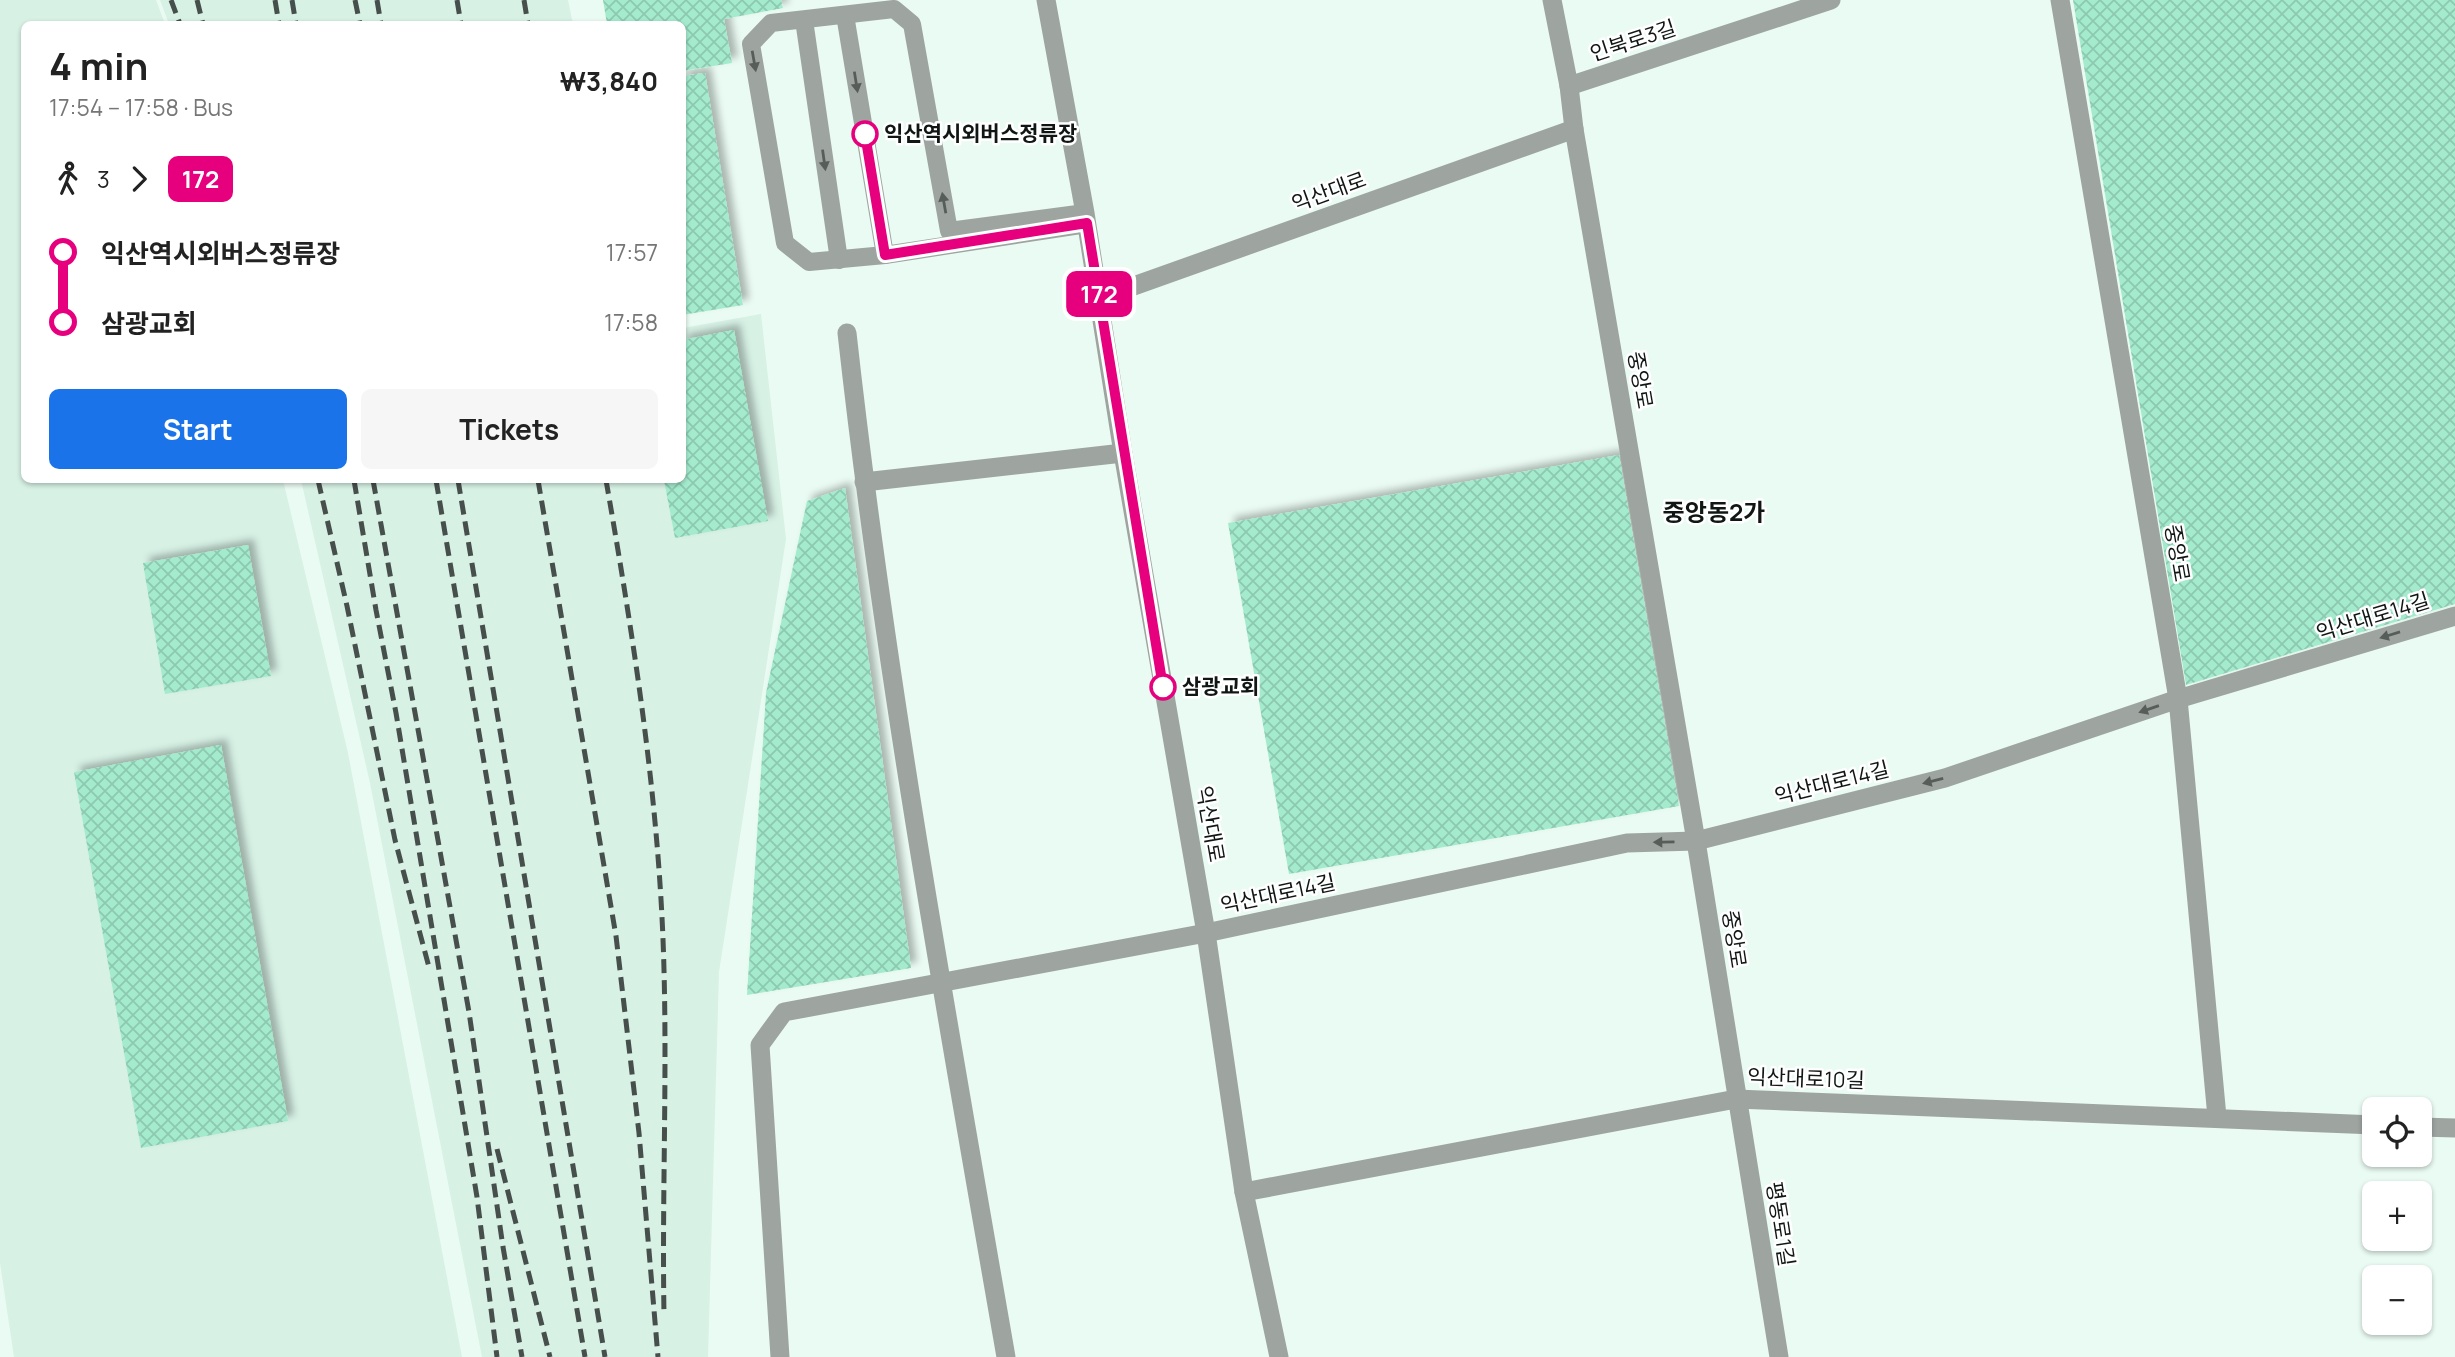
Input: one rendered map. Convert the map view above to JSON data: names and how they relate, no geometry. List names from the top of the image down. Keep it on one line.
{"streets":{"street":["인북로3길","익산대로","중앙로","익산대로14길","익산대로10길","평동로1길"]},"crossings":[["인북로3길","중앙로"],["익산대로","중앙로"],["익산대로","익산대로14길"],["익산대로","익산대로10길"],["중앙로","익산대로14길"],["중앙로","익산대로10길"],["중앙로","평동로1길"],["익산대로10길","평동로1길"]],"one_way":["익산대로14길"],"districts":["중앙동2가"],"places":["익산역시외버스정류장","삼광교회"],"lines":["bus line 172"],"page":{"on_map":"172","heading":["4 min","17:54 – 17:58 · Bus","₩3,840"],"legs":["3","172"],"list":[{"name":"익산역시외버스정류장","value":"17:57"},{"name":"삼광교회","value":"17:58"}],"buttons":["Start","Tickets"],"map_buttons":["+","−"]}}
